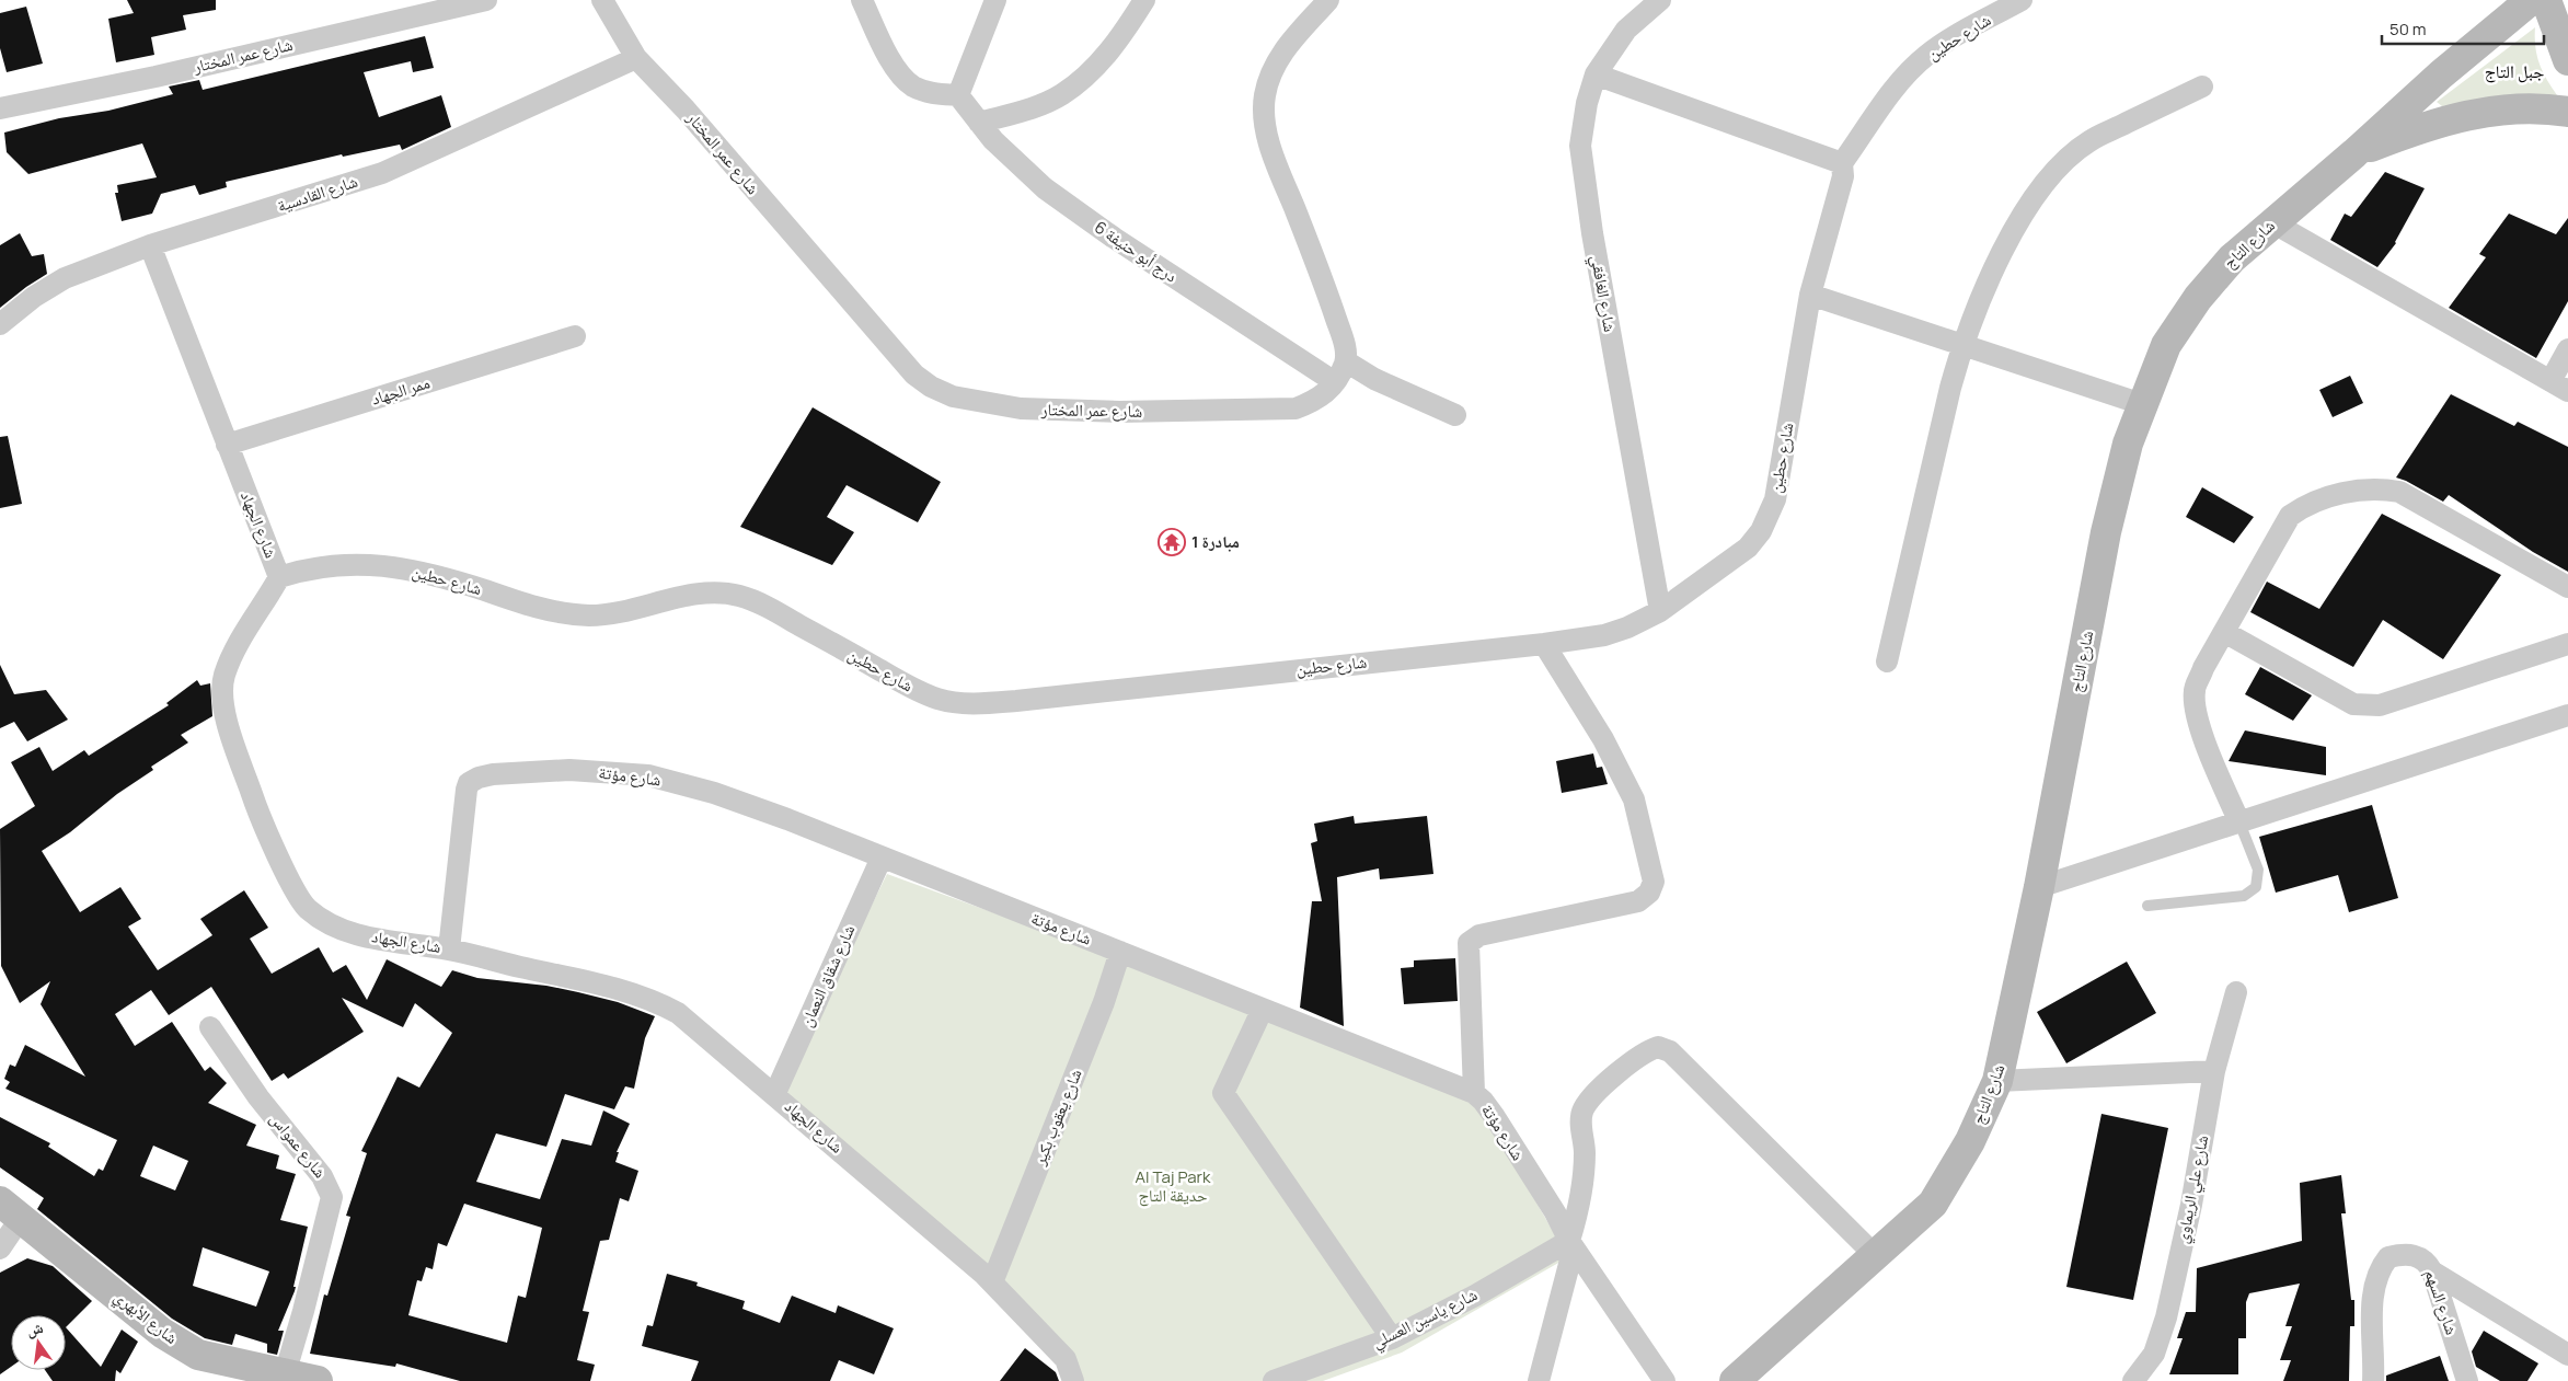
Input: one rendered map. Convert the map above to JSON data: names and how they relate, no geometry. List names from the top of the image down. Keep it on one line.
{"streets":{"street":["شارع حطين","شارع عمر المختار","شارع القادسية","شارع التاج","درج أبو حنيفة 6","شارع الغافقي","ممر الجهاد","شارع الجهاد","شارع مؤتة","شارع شقاق النعمان","شارع يعقوب بكير","شارع عمواس","شارع علي الريماوي","شارع السهم","شارع الأبهري","شارع ياسين العسلي"]},"crossings":[["شارع حطين","شارع الغافقي"],["شارع حطين","شارع الجهاد"],["شارع عمر المختار","شارع القادسية"],["شارع عمر المختار","درج أبو حنيفة 6"],["شارع القادسية","شارع الجهاد"],["ممر الجهاد","شارع الجهاد"],["شارع الجهاد","شارع مؤتة"],["شارع الجهاد","شارع شقاق النعمان"],["شارع الجهاد","شارع يعقوب بكير"],["شارع مؤتة","شارع شقاق النعمان"],["شارع مؤتة","شارع يعقوب بكير"],["شارع مؤتة","شارع ياسين العسلي"],["شارع عمواس","شارع الأبهري"]],"districts":["جبل التاج"],"parks":["Al Taj Park حديقة التاج"],"places":{"temple":["مبادرة 1"]},"scale_bar":"50 m","north":"top"}
